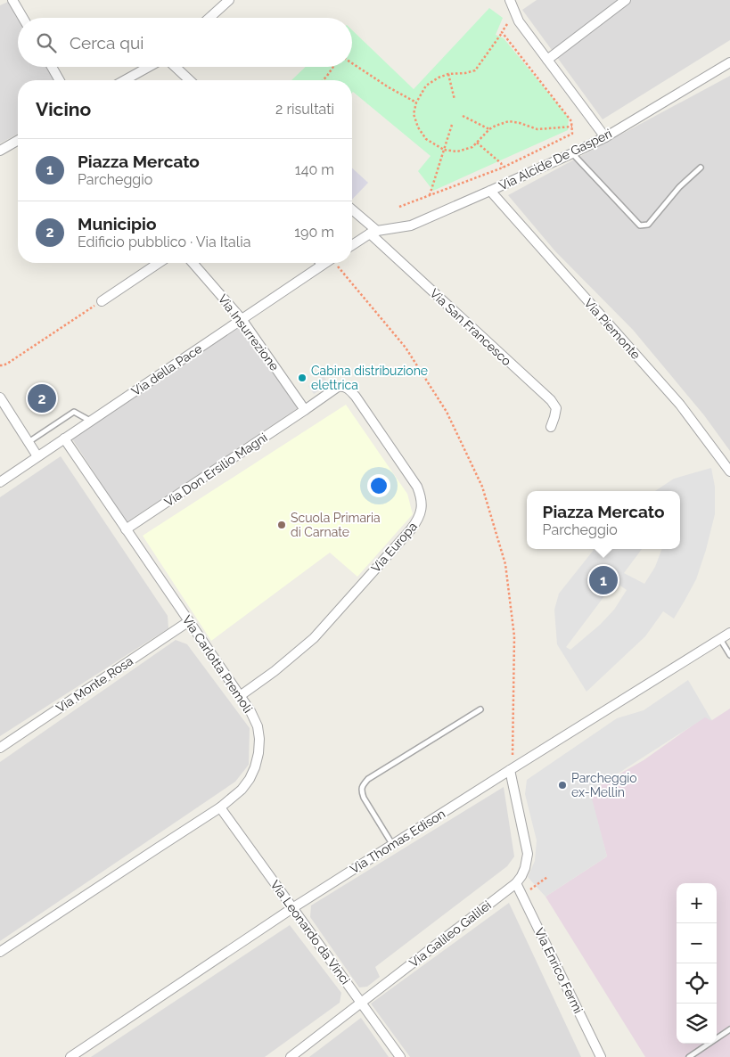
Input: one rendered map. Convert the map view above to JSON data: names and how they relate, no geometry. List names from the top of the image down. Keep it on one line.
{"streets":{"street":["Via Alcide De Gasperi","Via San Francesco","Via Piemonte","Via Insurrezione","Via della Pace","Via Don Ersilio Magni","Via Europa","Via Carlotta Premoli","Via Monte Rosa","Via Thomas Edison","Via Leonardo da Vinci","Via Galileo Galilei","Via Enrico Fermi"]},"crossings":[["Via Alcide De Gasperi","Via San Francesco"],["Via Alcide De Gasperi","Via Piemonte"],["Via Insurrezione","Via della Pace"],["Via Insurrezione","Via Don Ersilio Magni"],["Via Insurrezione","Via Europa"],["Via della Pace","Via Carlotta Premoli"],["Via Don Ersilio Magni","Via Europa"],["Via Don Ersilio Magni","Via Carlotta Premoli"],["Via Europa","Via Carlotta Premoli"],["Via Carlotta Premoli","Via Monte Rosa"],["Via Carlotta Premoli","Via Leonardo da Vinci"],["Via Thomas Edison","Via Leonardo da Vinci"],["Via Thomas Edison","Via Galileo Galilei"],["Via Leonardo da Vinci","Via Galileo Galilei"],["Via Galileo Galilei","Via Enrico Fermi"]],"places":["Cabina distribuzione elettrica","Scuola Primaria di Carnate","Parcheggio ex-Mellin"],"page":{"search":"Cerca qui","heading":["Vicino","2 risultati"],"list":[{"mark":"1","name":"Piazza Mercato","note":"Parcheggio","value":"140 m"},{"mark":"2","name":"Municipio","note":"Edificio pubblico · Via Italia","value":"190 m"}],"pins":["2","1"],"popup":["Piazza Mercato","Parcheggio"],"map_buttons":["+","−"]}}
